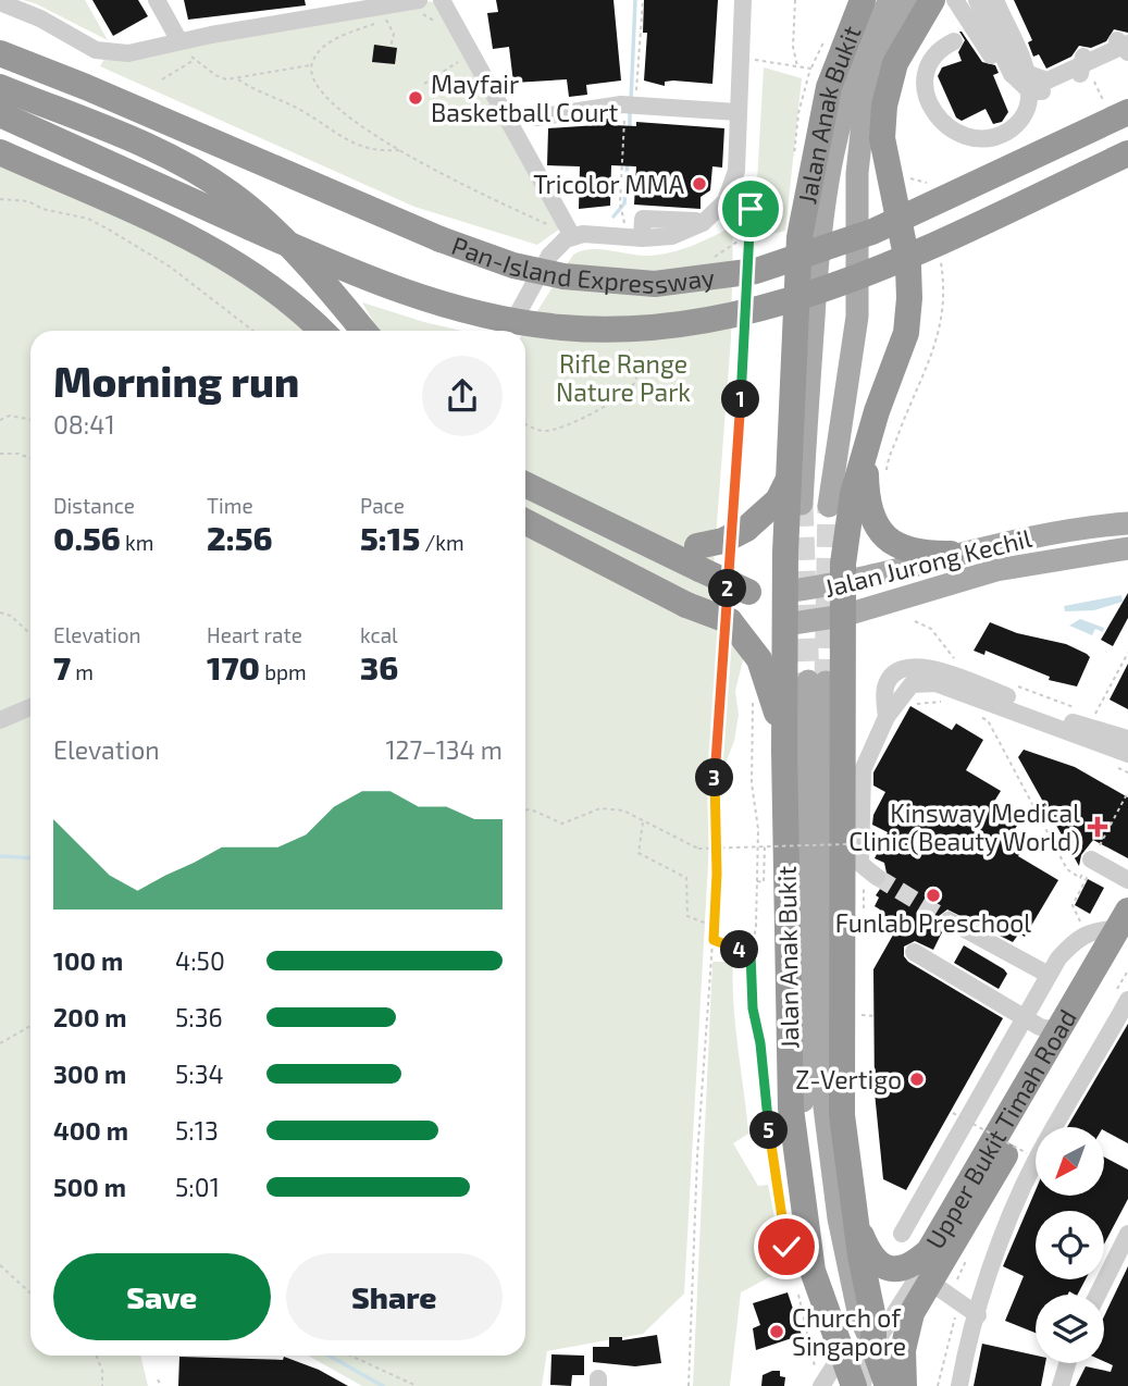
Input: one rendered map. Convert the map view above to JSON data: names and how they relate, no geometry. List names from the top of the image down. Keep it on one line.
{"streets":{"highway":["Jalan Anak Bukit","Pan-Island Expressway","Upper Bukit Timah Road"],"main road":["Jalan Jurong Kechil"]},"crossings":[["Jalan Anak Bukit","Jalan Jurong Kechil"],["Jalan Anak Bukit","Upper Bukit Timah Road"]],"parks":["Rifle Range Nature Park"],"places":{"other":["Mayfair Basketball Court","Tricolor MMA","Funlab Preschool","Z-Vertigo","Church of Singapore"],"health":["Kinsway Medical Clinic(Beauty World)"]},"north":"bottom left","page":{"heading":["Morning run","08:41"],"pins":["1","2","3","4","5"],"stats":[["Distance","0.56 km"],["Time","2:56"],["Pace","5:15 /km"],["Elevation","7 m"],["Heart rate","170 bpm"],["kcal","36"]],"chart":["Elevation","127–134 m"],"list":[{"name":"100 m","note":"4:50"},{"name":"200 m","note":"5:36"},{"name":"300 m","note":"5:34"},{"name":"400 m","note":"5:13"},{"name":"500 m","note":"5:01"}],"buttons":["Save","Share"]}}
